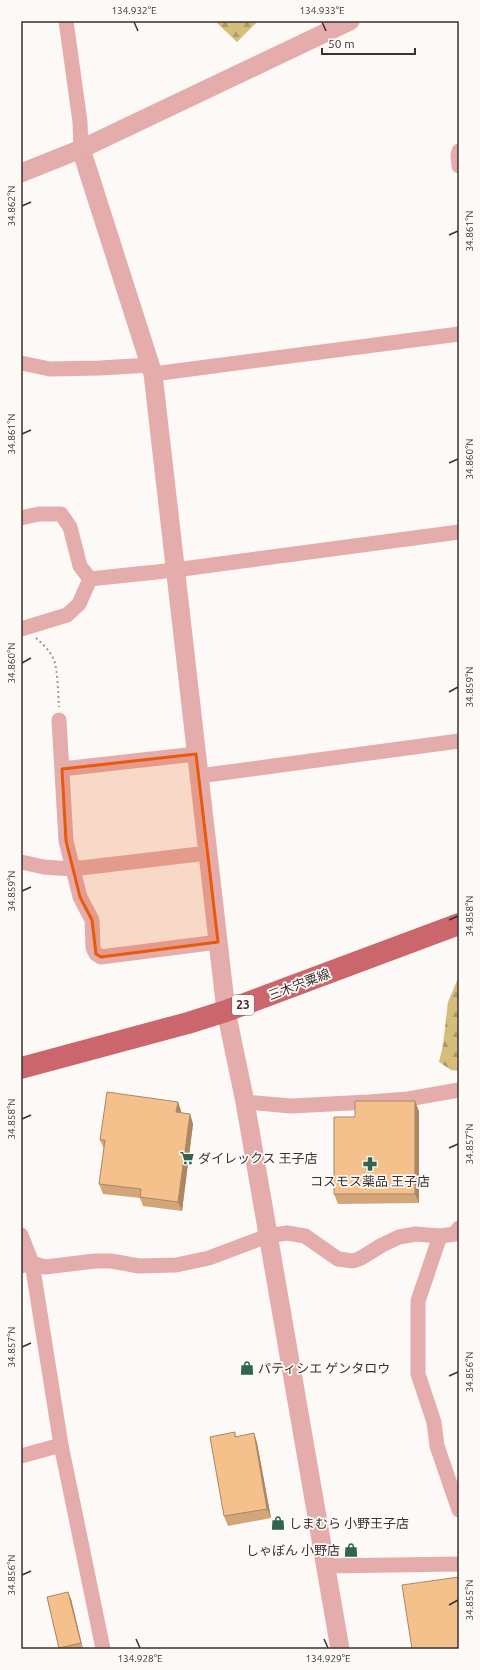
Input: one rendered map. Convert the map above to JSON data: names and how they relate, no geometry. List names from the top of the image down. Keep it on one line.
{"streets":{"main road":["三木宍粟線","23"]},"places":{"supermarket":["ダイレックス 王子店"],"pharmacy":["コスモス薬品 王子店"],"shop":["パティシエ ゲンタロウ","しまむら 小野王子店","しゃぼん 小野店"]},"scale_bar":"50 m","coordinates":["134.932°E","134.933°E","34.862°N","34.861°N","34.860°N","34.859°N","34.858°N","34.857°N","34.856°N","34.855°N","134.928°E","134.929°E"]}
